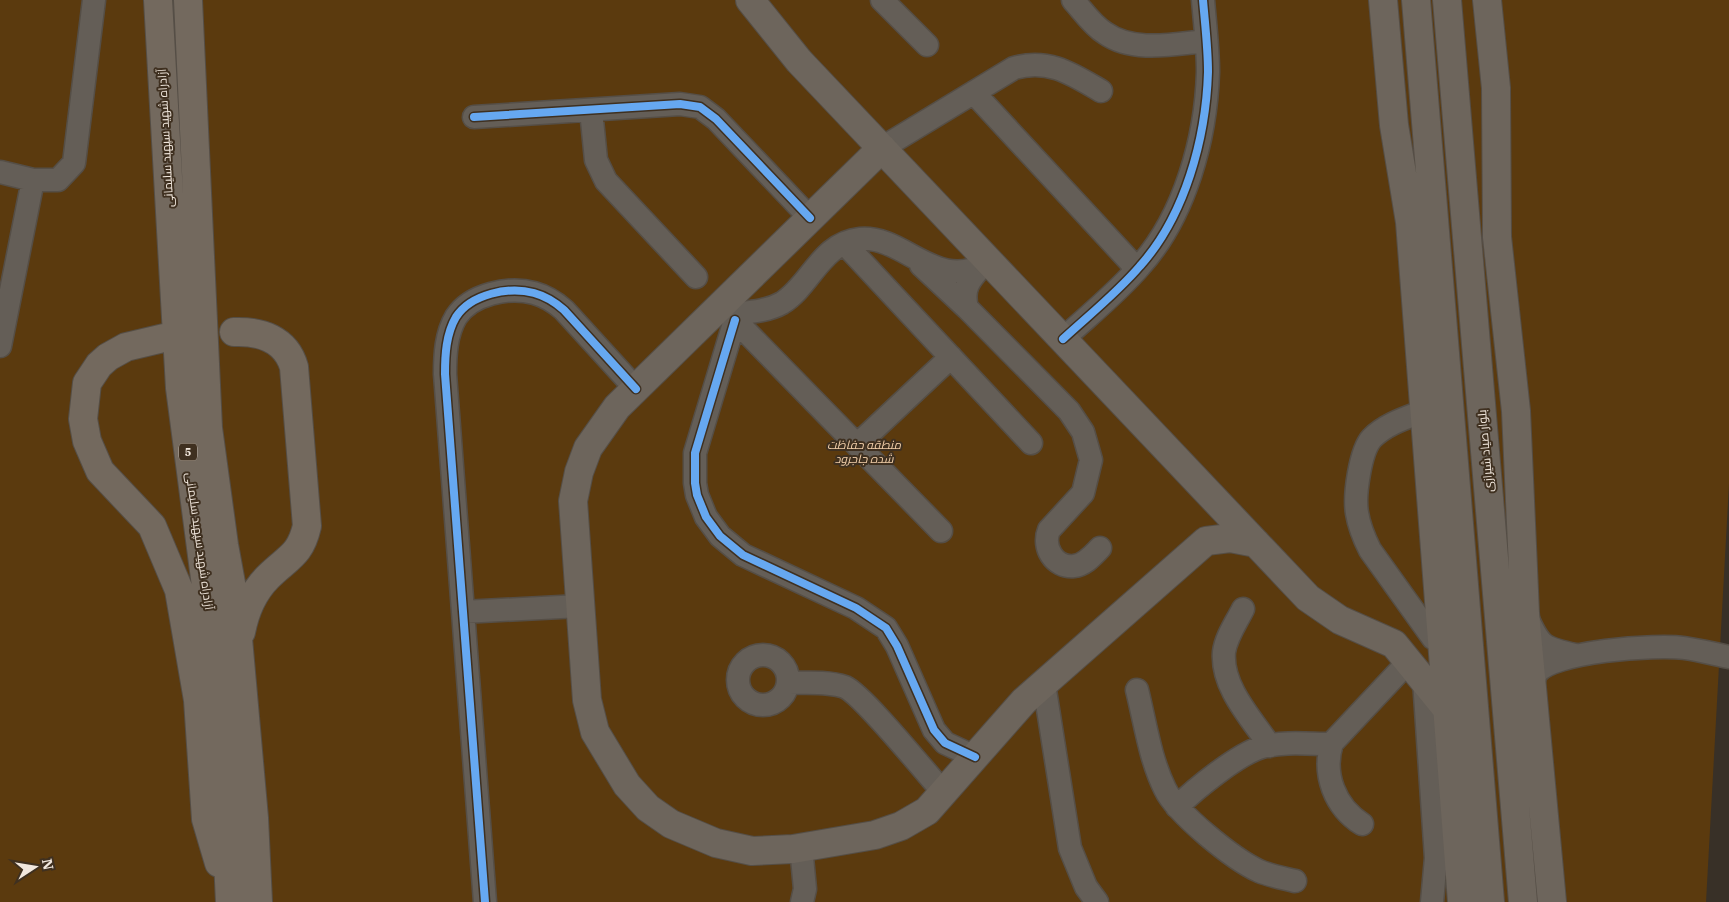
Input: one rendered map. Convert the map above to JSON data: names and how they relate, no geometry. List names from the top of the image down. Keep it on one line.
{"streets":{"highway":["آزادراه شهید سپهبد سلیمانی","5"],"main road":["بلوار صیاد شیرازی"]},"parks":["منطقه حفاظت شده جاجرود"],"north":"right"}
